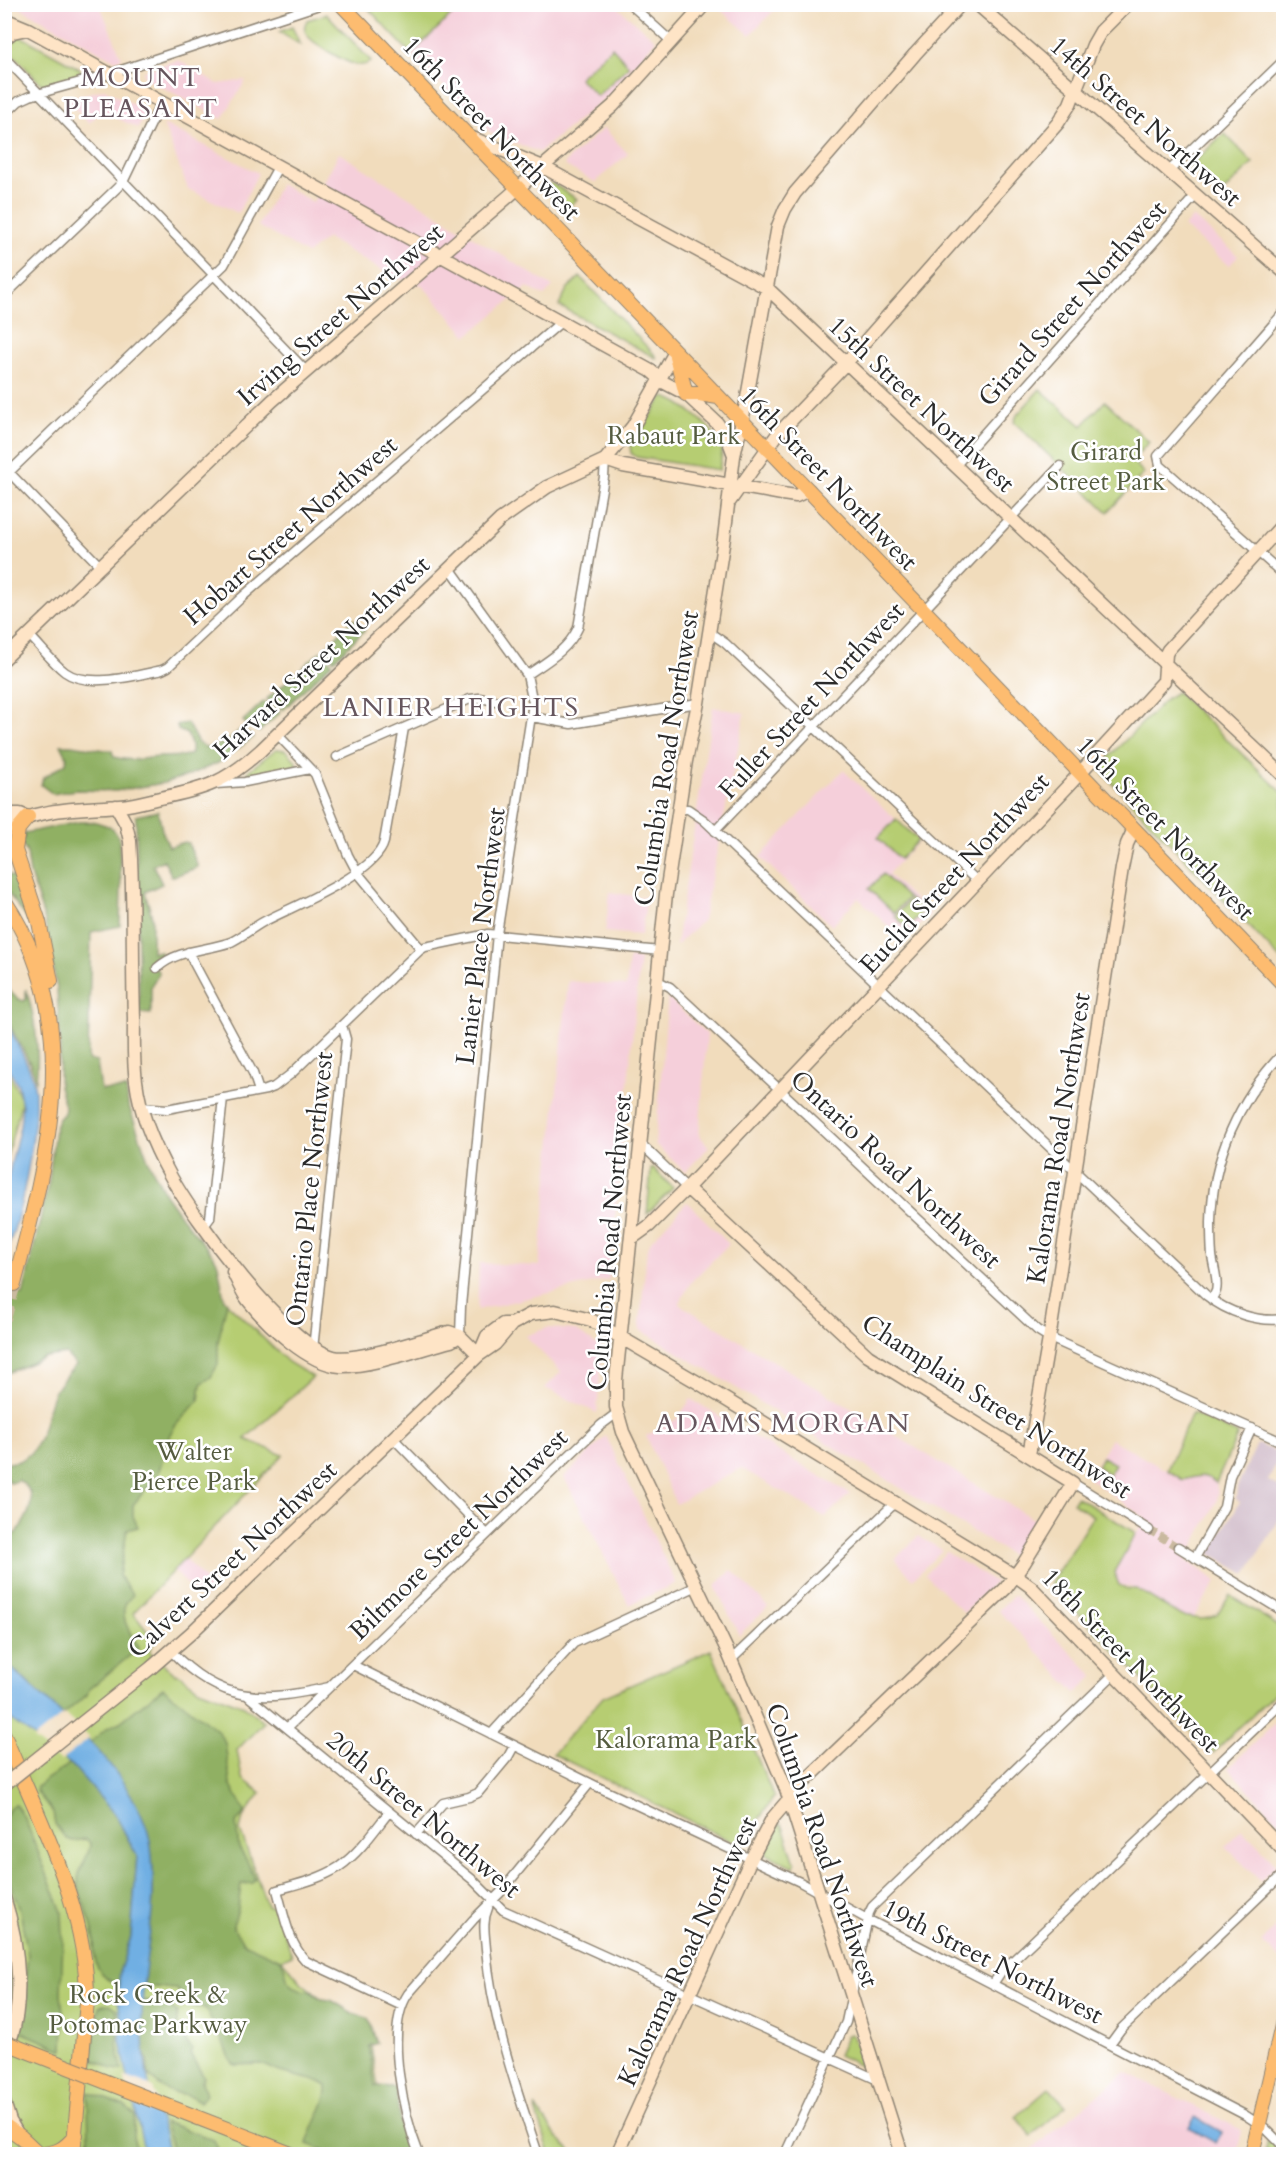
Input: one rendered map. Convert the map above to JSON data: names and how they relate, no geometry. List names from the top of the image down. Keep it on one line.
{"streets":{"main road":["16th Street Northwest"],"street":["14th Street Northwest","Girard Street Northwest","Irving Street Northwest","15th Street Northwest","Hobart Street Northwest","Harvard Street Northwest","Fuller Street Northwest","Columbia Road Northwest","Euclid Street Northwest","Lanier Place Northwest","Kalorama Road Northwest","Ontario Road Northwest","Ontario Place Northwest","Champlain Street Northwest","Biltmore Street Northwest","Calvert Street Northwest","18th Street Northwest","20th Street Northwest","19th Street Northwest"]},"crossings":[["14th Street Northwest","Girard Street Northwest"],["16th Street Northwest","Irving Street Northwest"],["16th Street Northwest","15th Street Northwest"],["16th Street Northwest","Harvard Street Northwest"],["16th Street Northwest","Fuller Street Northwest"],["16th Street Northwest","Euclid Street Northwest"],["16th Street Northwest","Kalorama Road Northwest"],["Girard Street Northwest","15th Street Northwest"],["Irving Street Northwest","15th Street Northwest"],["Irving Street Northwest","Hobart Street Northwest"],["15th Street Northwest","Fuller Street Northwest"],["15th Street Northwest","Euclid Street Northwest"],["Harvard Street Northwest","Lanier Place Northwest"],["Columbia Road Northwest","Euclid Street Northwest"],["Columbia Road Northwest","Kalorama Road Northwest"],["Columbia Road Northwest","Ontario Road Northwest"],["Columbia Road Northwest","Champlain Street Northwest"],["Columbia Road Northwest","Biltmore Street Northwest"],["Columbia Road Northwest","18th Street Northwest"],["Columbia Road Northwest","20th Street Northwest"],["Columbia Road Northwest","19th Street Northwest"],["Euclid Street Northwest","Ontario Road Northwest"],["Euclid Street Northwest","Champlain Street Northwest"],["Kalorama Road Northwest","Ontario Road Northwest"],["Kalorama Road Northwest","Champlain Street Northwest"],["Kalorama Road Northwest","18th Street Northwest"],["Kalorama Road Northwest","20th Street Northwest"],["Kalorama Road Northwest","19th Street Northwest"],["Biltmore Street Northwest","20th Street Northwest"],["Biltmore Street Northwest","19th Street Northwest"],["Calvert Street Northwest","18th Street Northwest"]],"districts":["MOUNT PLEASANT","LANIER HEIGHTS","ADAMS MORGAN"],"parks":["Rabaut Park","Girard Street Park","Walter Pierce Park","Kalorama Park","Rock Creek & Potomac Parkway"]}
